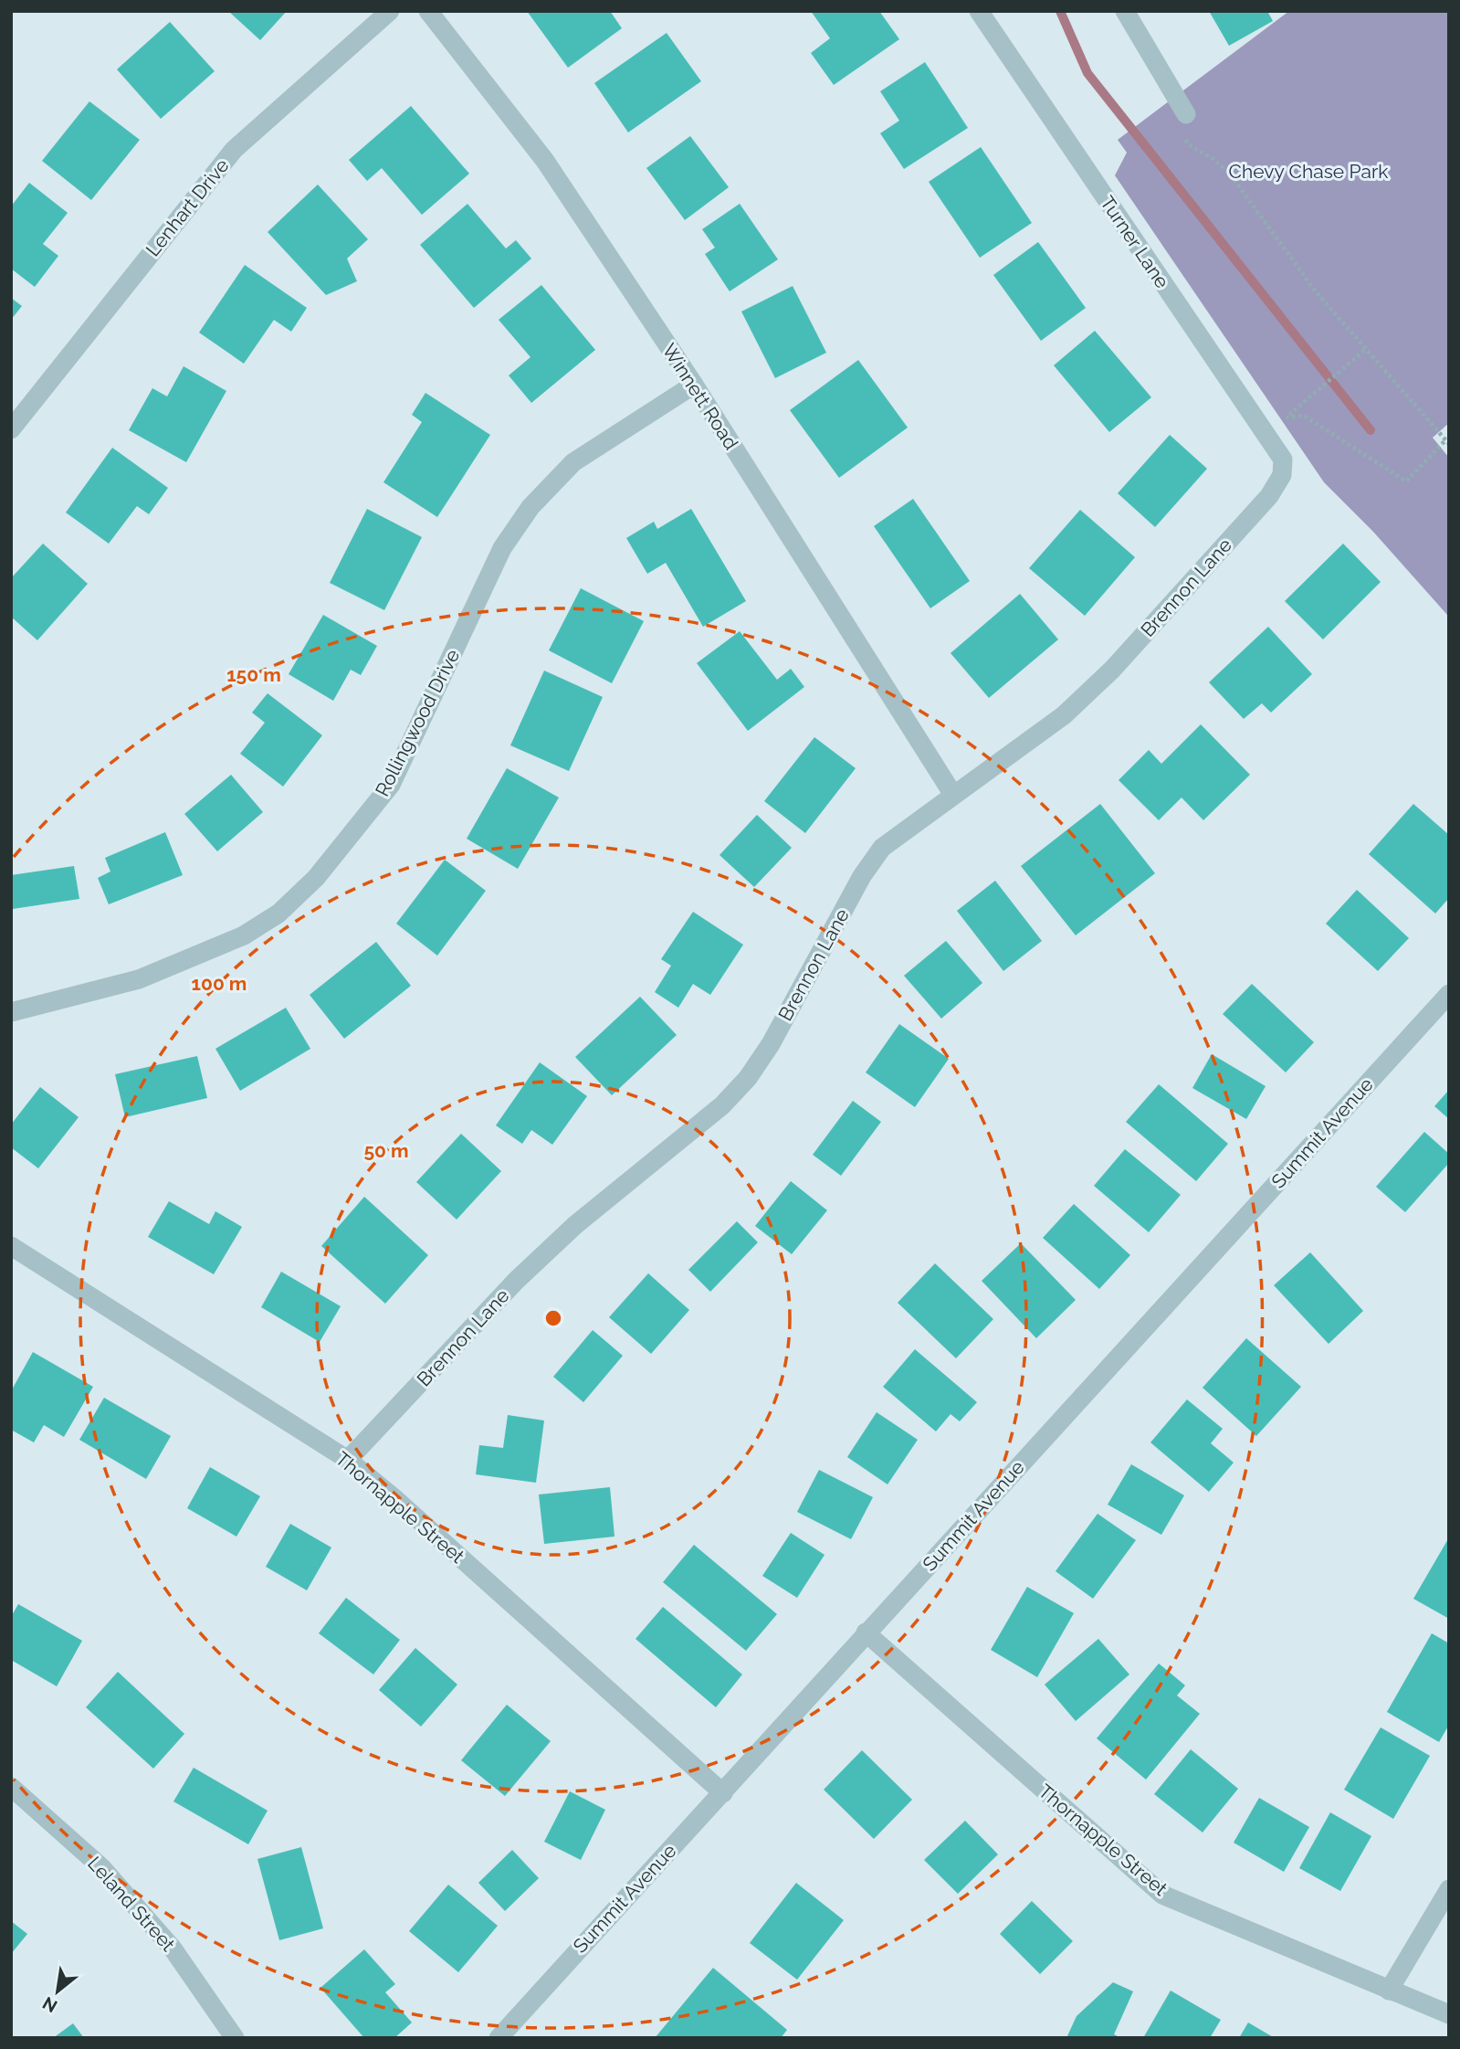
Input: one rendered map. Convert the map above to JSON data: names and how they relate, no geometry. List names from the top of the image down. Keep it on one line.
{"streets":{"street":["Lenhart Drive","Turner Lane","Winnett Road","Brennon Lane","Rollingwood Drive","Summit Avenue","Thornapple Street","Leland Street"]},"crossings":[["Turner Lane","Brennon Lane"],["Winnett Road","Brennon Lane"],["Winnett Road","Rollingwood Drive"],["Brennon Lane","Thornapple Street"],["Summit Avenue","Thornapple Street"]],"parks":["Chevy Chase Park"],"north":"bottom left","rings":["150 m","100 m","50 m"]}
